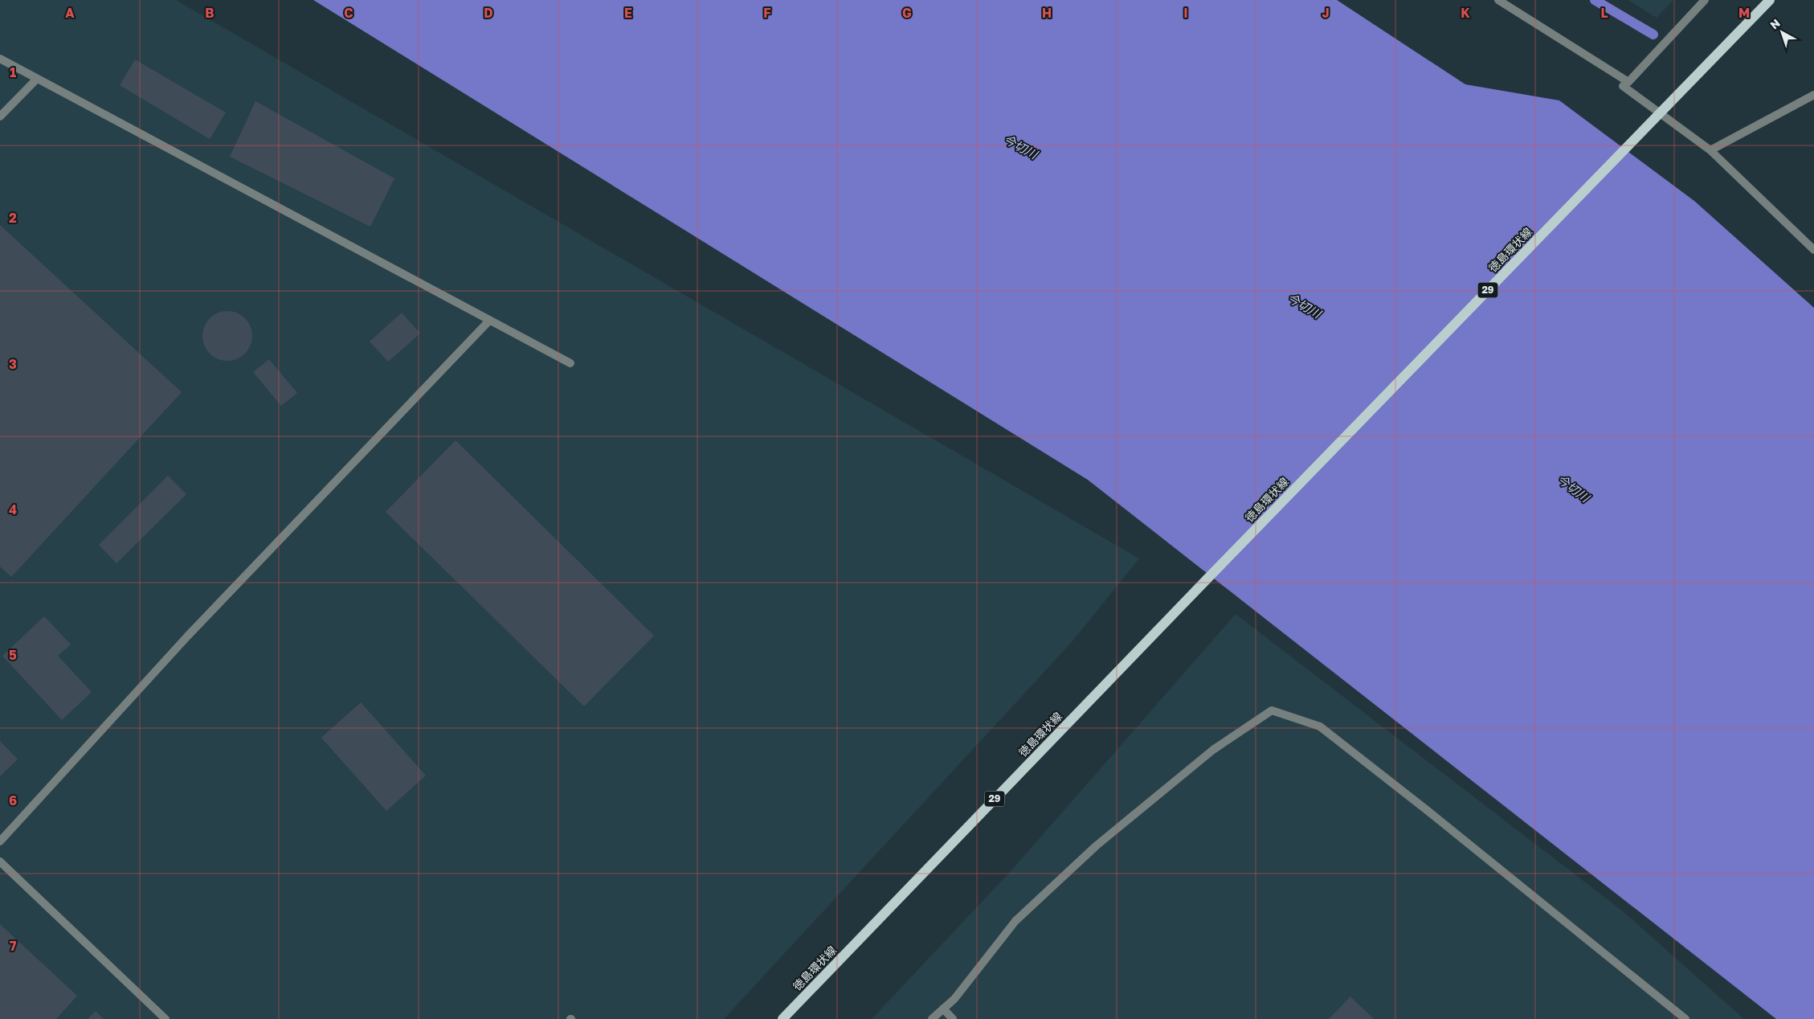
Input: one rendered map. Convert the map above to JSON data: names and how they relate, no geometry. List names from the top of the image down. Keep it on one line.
{"streets":{"main road":["徳島環状線","29"]},"water":["今切川"],"north":"top left","grid":{"columns":["A","B","C","D","E","F","G","H","I","J","K","L","M"],"rows":["1","2","3","4","5","6","7"]}}
